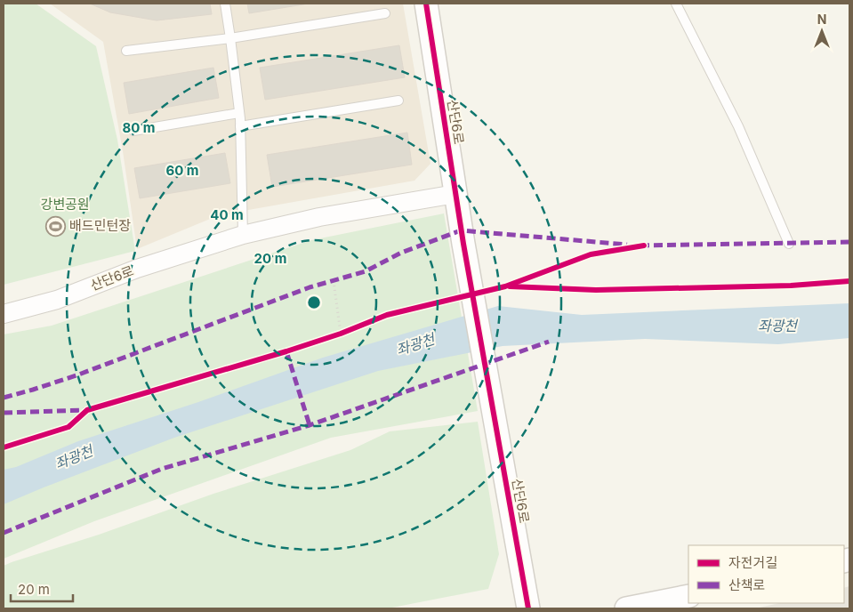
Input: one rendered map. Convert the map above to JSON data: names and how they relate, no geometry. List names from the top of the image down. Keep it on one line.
{"streets":{"street":["산단6로"]},"water":["좌광천"],"parks":["강변공원"],"places":{"sports":["배드민턴장"]},"legend":["자전거길","산책로"],"scale_bar":"20 m","north":"top","rings":["80 m","60 m","40 m","20 m"]}
